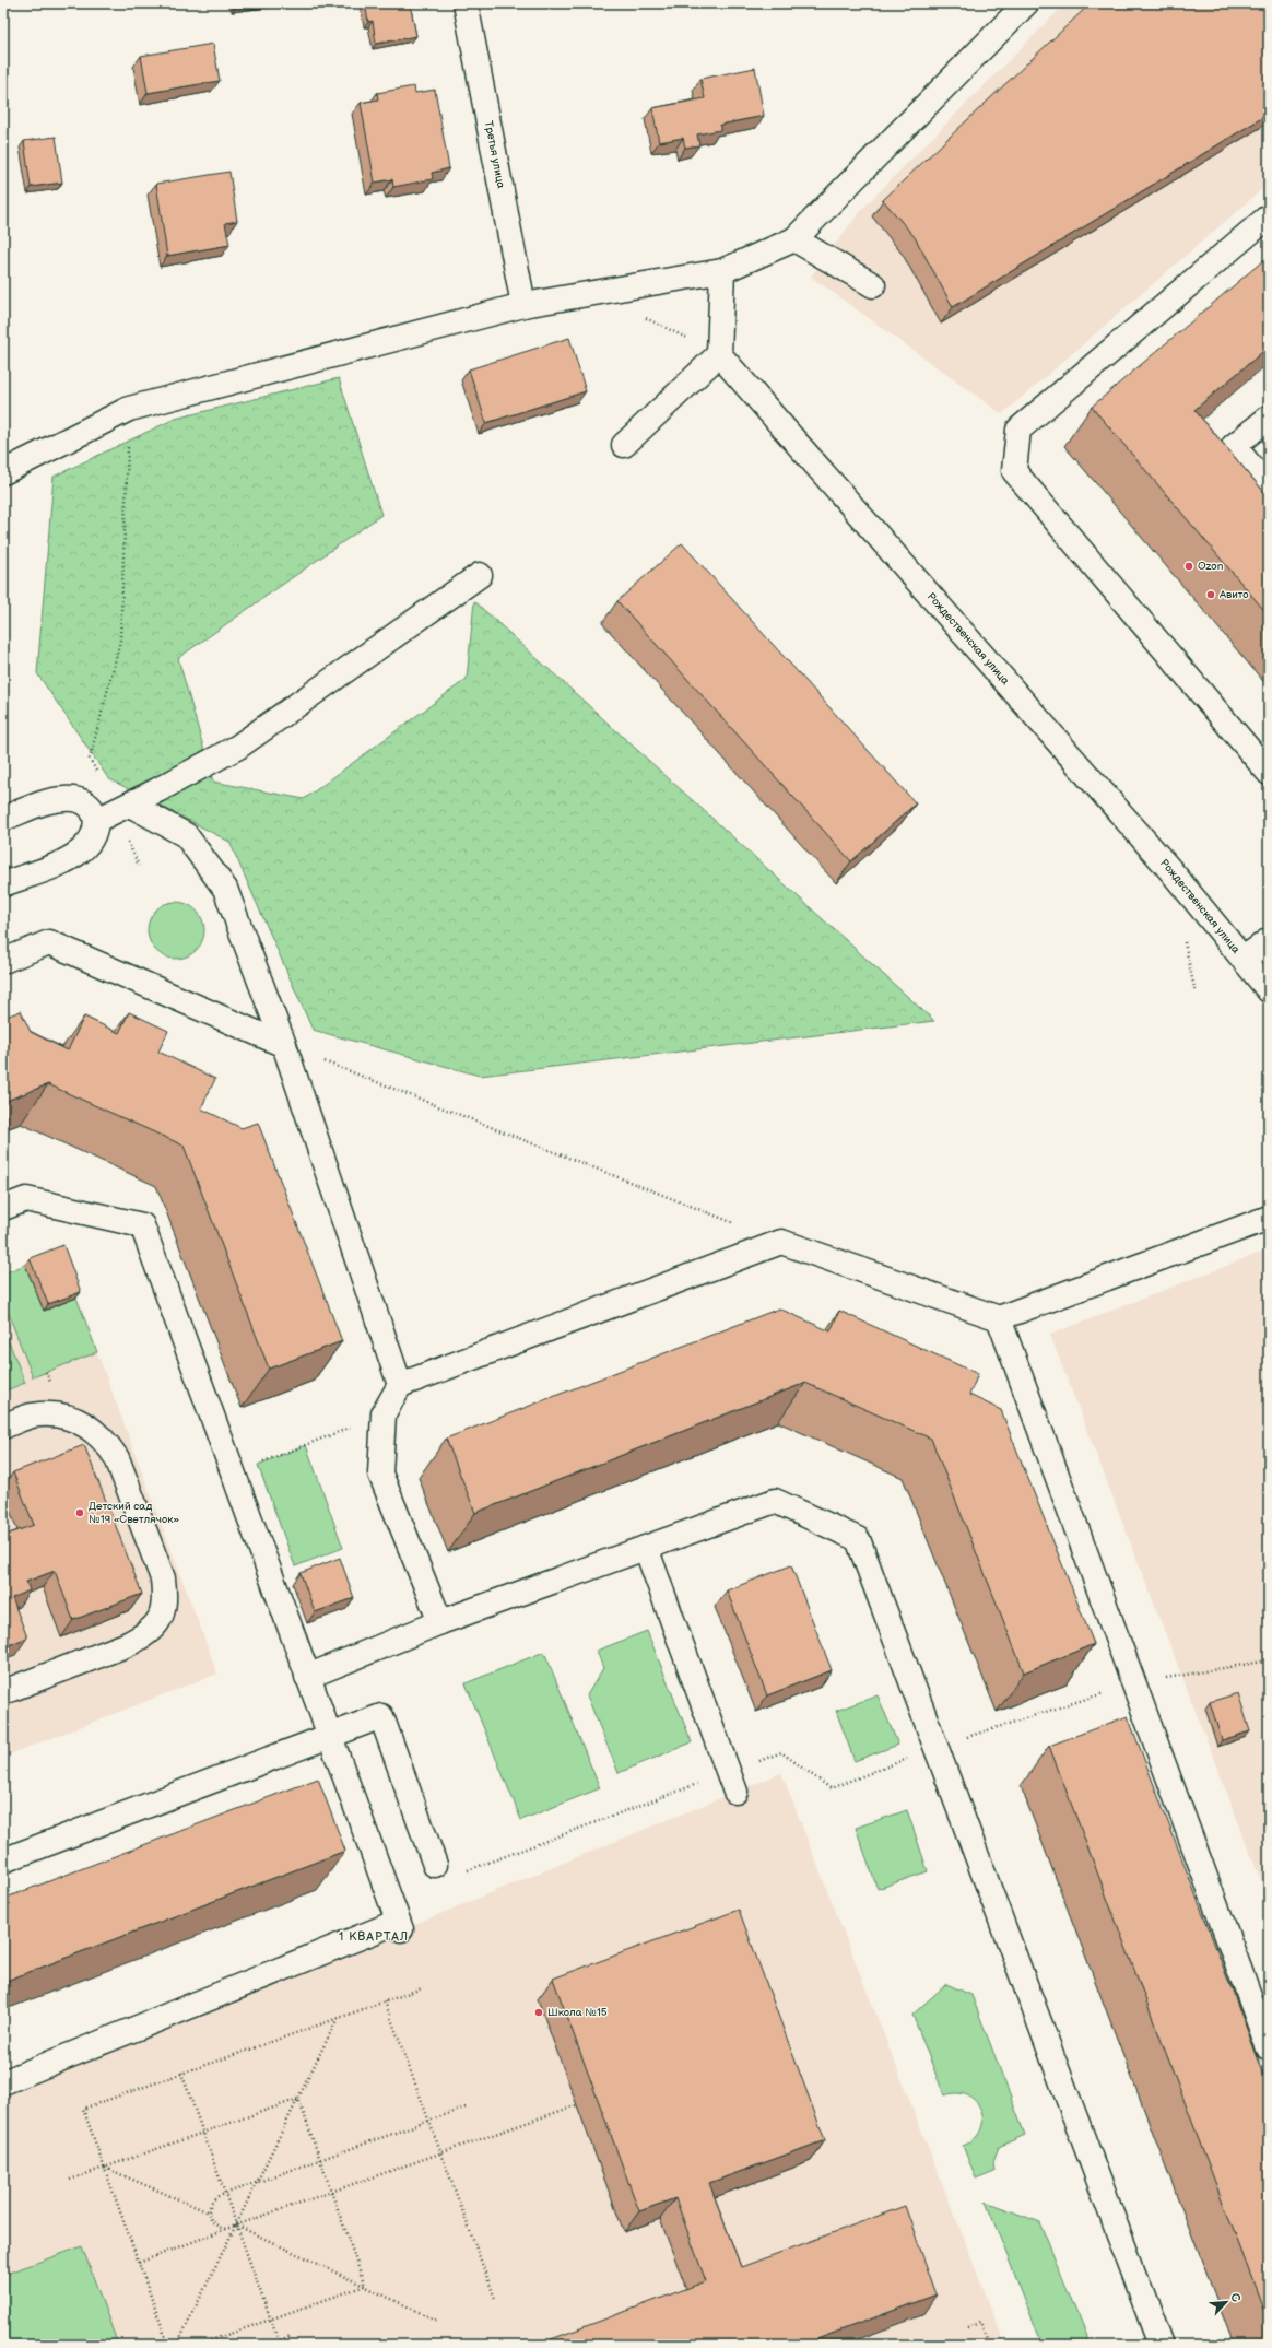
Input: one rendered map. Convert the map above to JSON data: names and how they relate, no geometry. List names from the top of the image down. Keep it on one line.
{"streets":{"street":["Третья улица","Рождественская улица"]},"districts":["1 КВАРТАЛ"],"places":["Ozon","Авито","Детский сад №19 «Светлячок»","Школа №15"],"north":"top right"}
